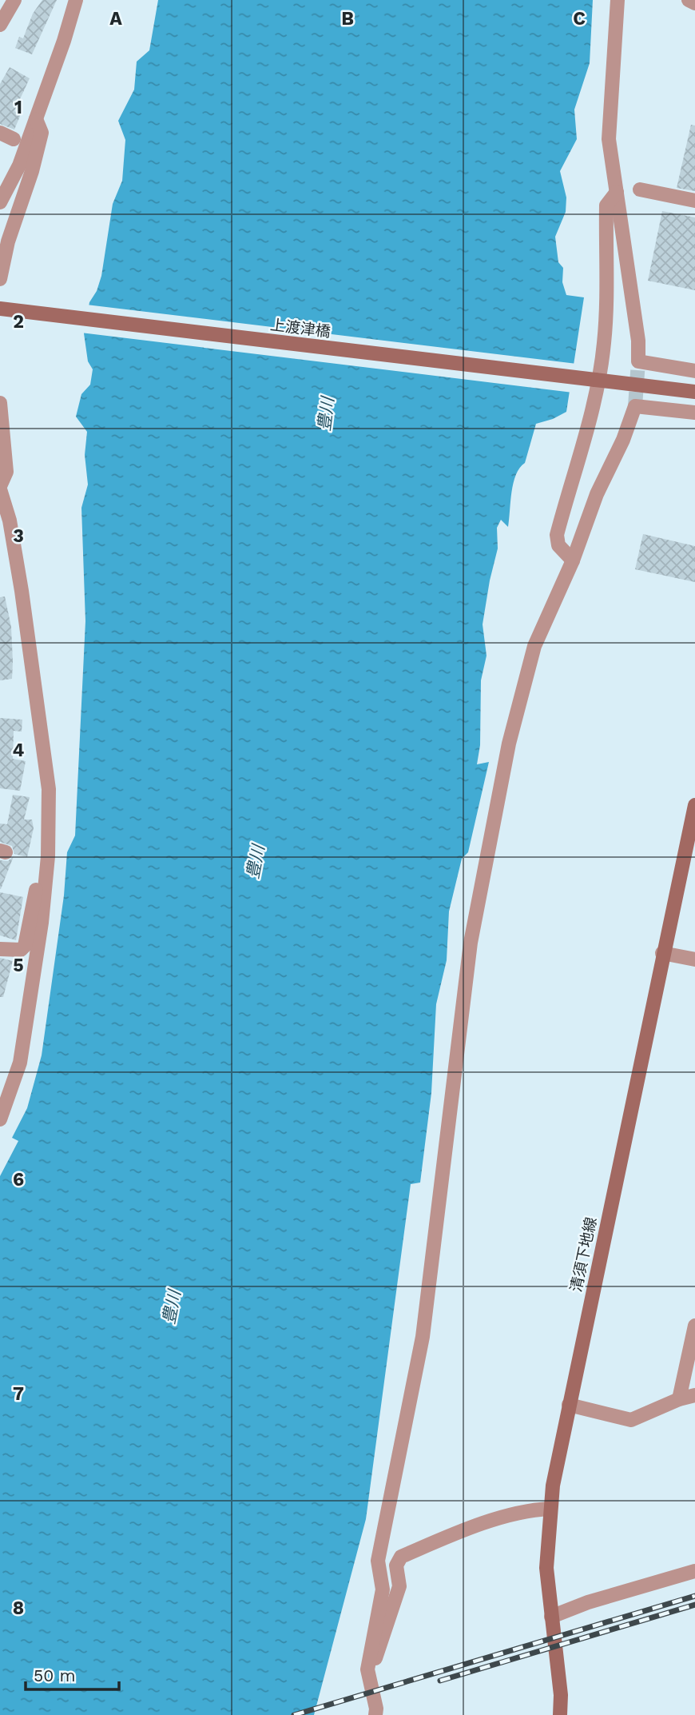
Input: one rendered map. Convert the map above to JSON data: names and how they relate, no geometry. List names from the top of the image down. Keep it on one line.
{"streets":{"main road":["上渡津橋","清須下地線"]},"water":["豊川"],"scale_bar":"50 m","grid":{"columns":["A","B","C"],"rows":["1","2","3","4","5","6","7","8"]}}
